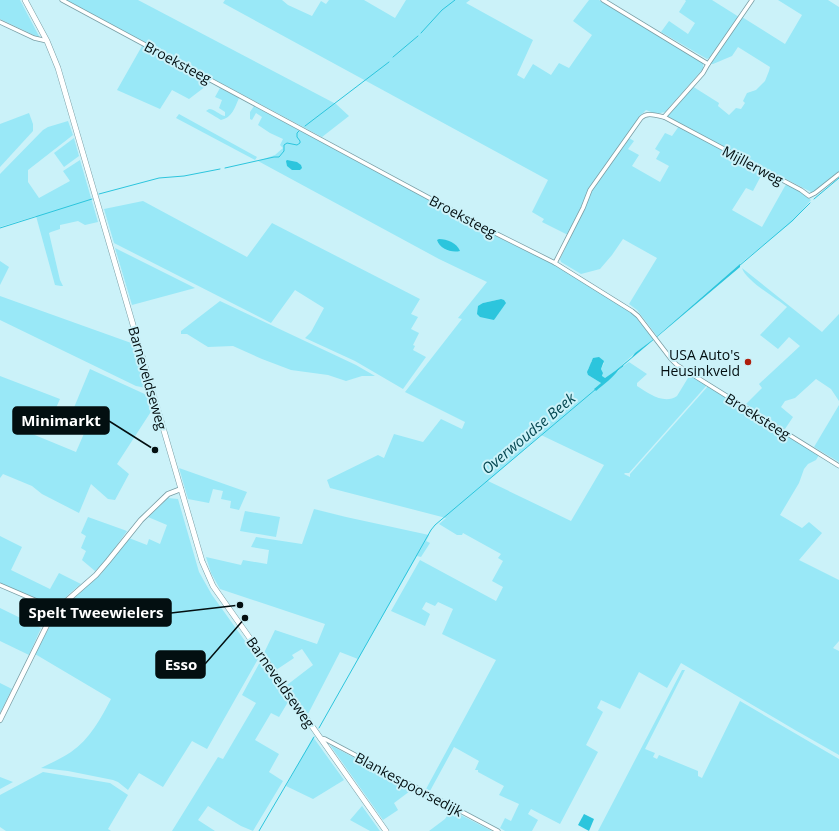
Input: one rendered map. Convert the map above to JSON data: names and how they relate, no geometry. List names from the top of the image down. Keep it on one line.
{"streets":{"main road":["Barneveldseweg"],"street":["Broeksteeg","Mijllerweg","Blankespoorsedijk"]},"crossings":[["Broeksteeg","Mijllerweg"],["Barneveldseweg","Blankespoorsedijk"]],"water":["Overwoudse Beek"],"places":["USA Auto's Heusinkveld","Minimarkt","Spelt Tweewielers","Esso"]}
